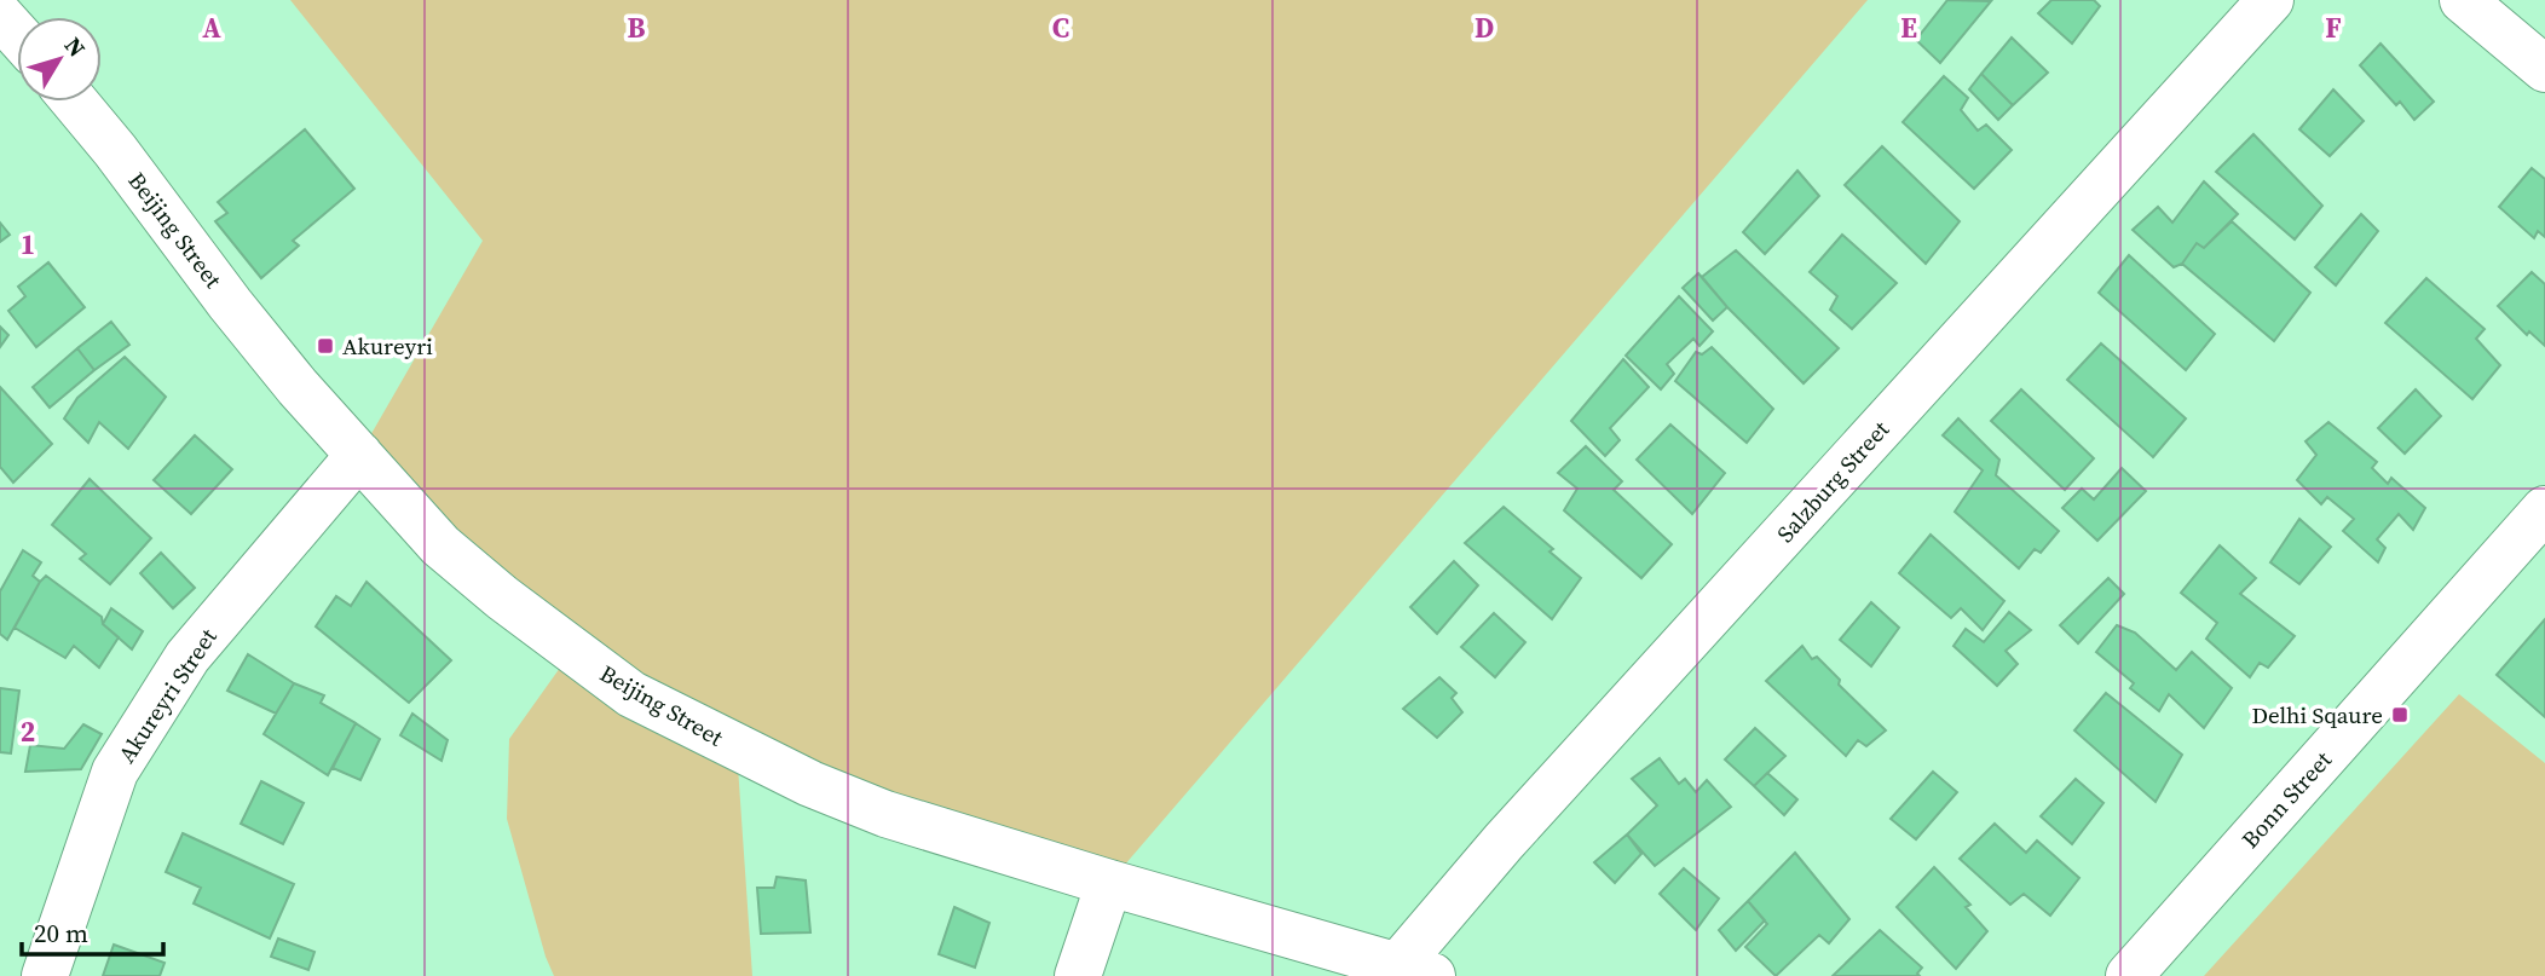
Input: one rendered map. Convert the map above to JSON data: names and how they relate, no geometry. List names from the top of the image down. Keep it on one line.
{"streets":{"street":["Beijing Street","Salzburg Street","Akureyri Street","Bonn Street"]},"crossings":[["Beijing Street","Salzburg Street"],["Beijing Street","Akureyri Street"]],"places":{"transit":["Akureyri","Delhi Sqaure"]},"scale_bar":"20 m","north":"top right","grid":{"columns":["A","B","C","D","E","F"],"rows":["1","2"]}}
